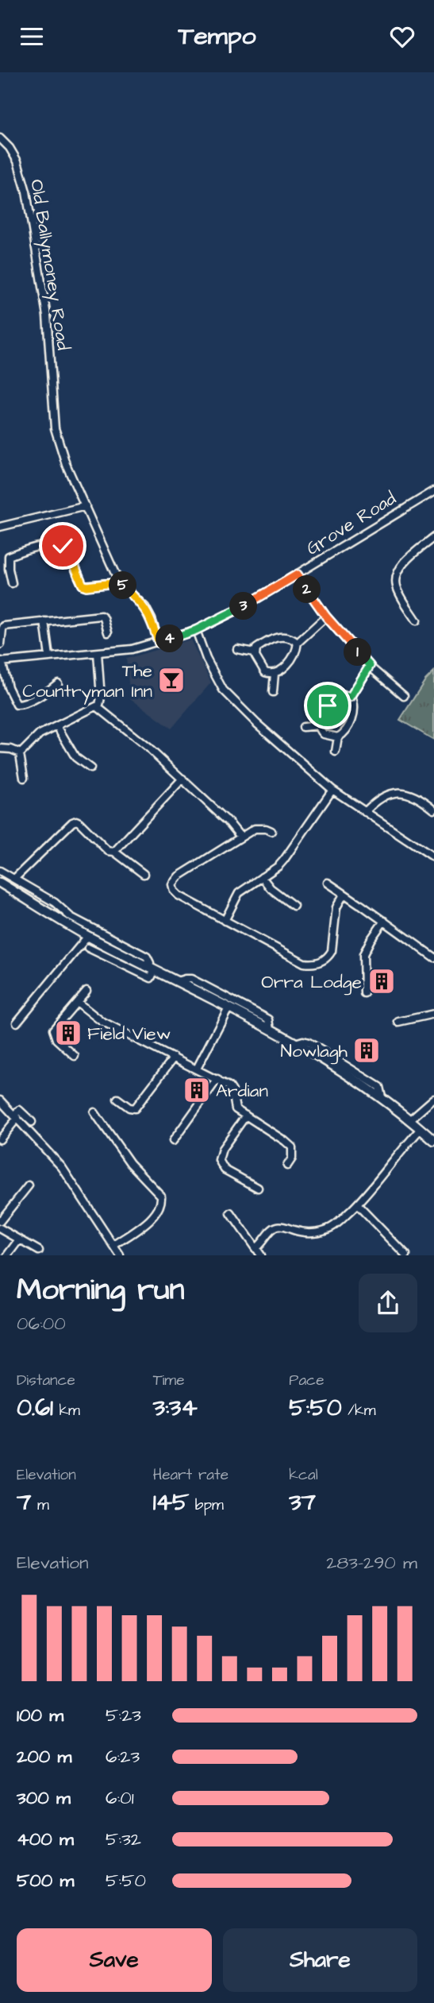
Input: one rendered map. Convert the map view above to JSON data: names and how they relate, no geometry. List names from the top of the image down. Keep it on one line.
{"streets":{"street":["Old Ballymoney Road","Grove Road"]},"crossings":[["Old Ballymoney Road","Grove Road"]],"places":{"bar":["The Countryman Inn"],"building":["Orra Lodge","Field View","Nowlagh","Ardian"]},"page":{"header":"Tempo","pins":["5","2","3","4","1"],"heading":["Morning run","06:00"],"stats":[["Distance","0.61 km"],["Time","3:34"],["Pace","5:50 /km"],["Elevation","7 m"],["Heart rate","145 bpm"],["kcal","37"]],"chart":["Elevation","283–290 m"],"list":[{"name":"100 m","note":"5:23"},{"name":"200 m","note":"6:23"},{"name":"300 m","note":"6:01"},{"name":"400 m","note":"5:32"},{"name":"500 m","note":"5:50"}],"buttons":["Save","Share"]}}
